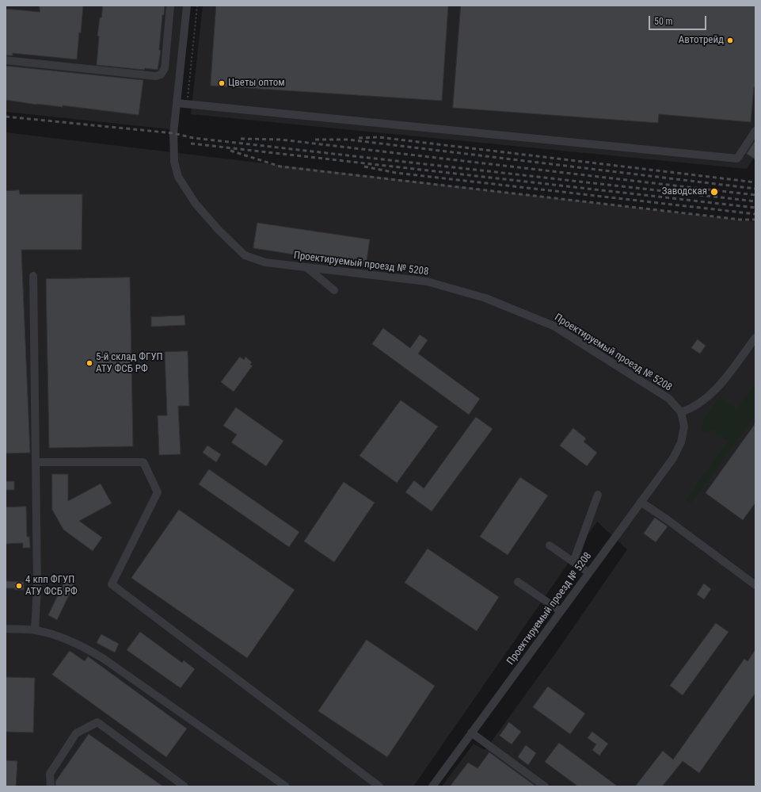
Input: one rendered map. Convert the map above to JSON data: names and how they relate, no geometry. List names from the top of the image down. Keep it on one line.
{"streets":{"street":["Проектируемый проезд № 5208"]},"places":["Автотрейд","Цветы оптом","Заводская","5-й склад ФГУП АТУ ФСБ РФ","4 кпп ФГУП АТУ ФСБ РФ"],"scale_bar":"50 m"}
